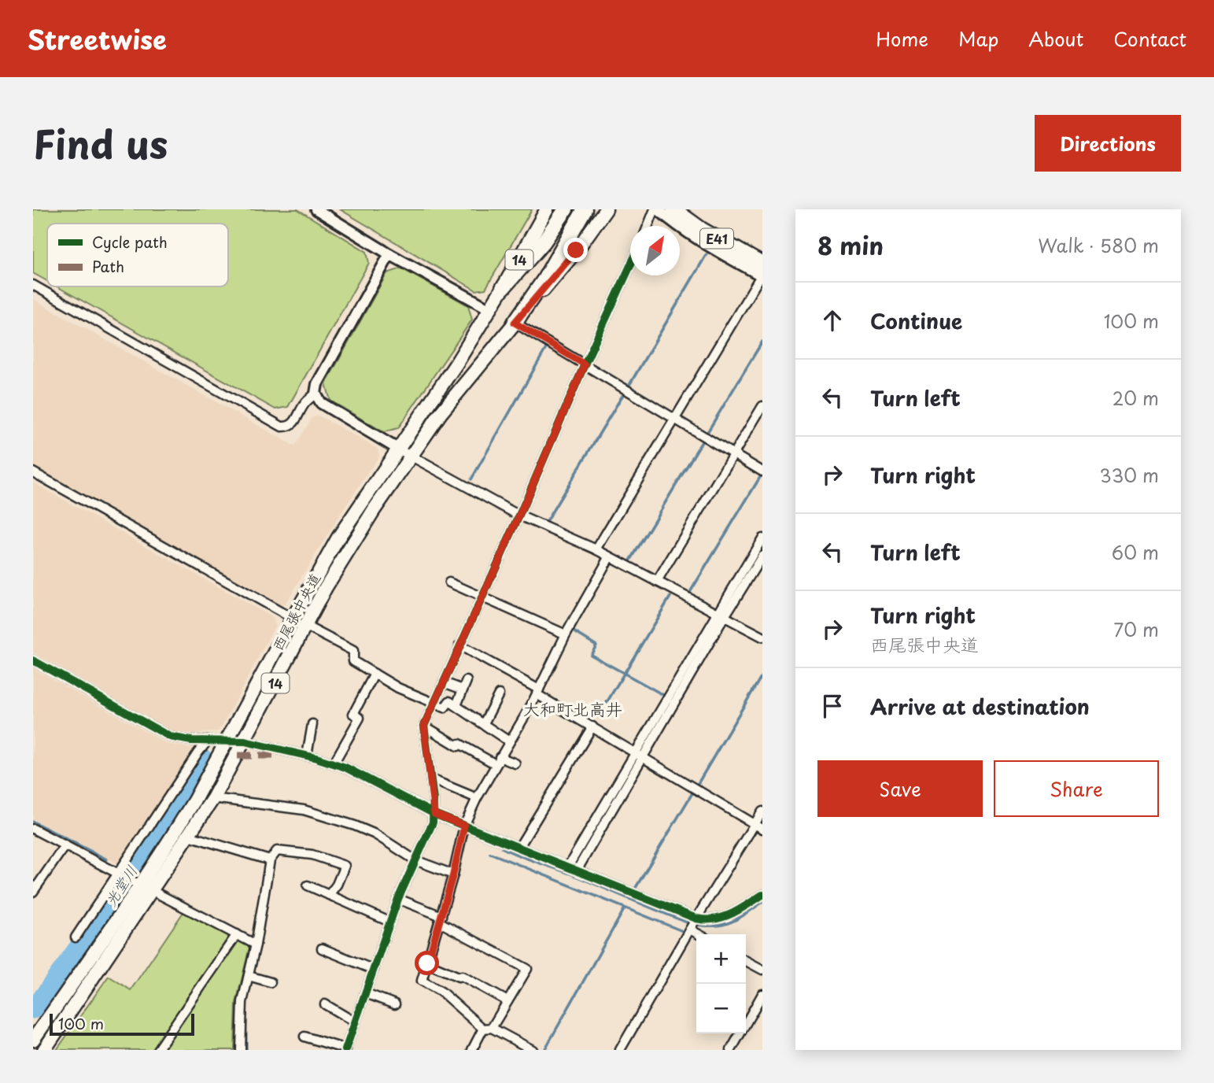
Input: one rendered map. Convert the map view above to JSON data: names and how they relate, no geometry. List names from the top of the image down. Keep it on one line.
{"streets":{"highway":["E41"],"main road":["14","西尾張中央道"]},"districts":["大和町北高井"],"water":["光堂川"],"legend":["Cycle path","Path"],"scale_bar":"100 m","north":"top right","page":{"header":"Streetwise","nav":["Home","Map","About","Contact"],"title":"Find us","buttons":["Directions",["Save","Share"]],"heading":["8 min","Walk · 580 m"],"list":[["Continue","100 m"],["Turn left","20 m"],["Turn right","330 m"],["Turn left","60 m"],["Turn right","西尾張中央道","70 m"],"Arrive at destination"],"map_buttons":["+","−"],"scale":"100 m"}}
